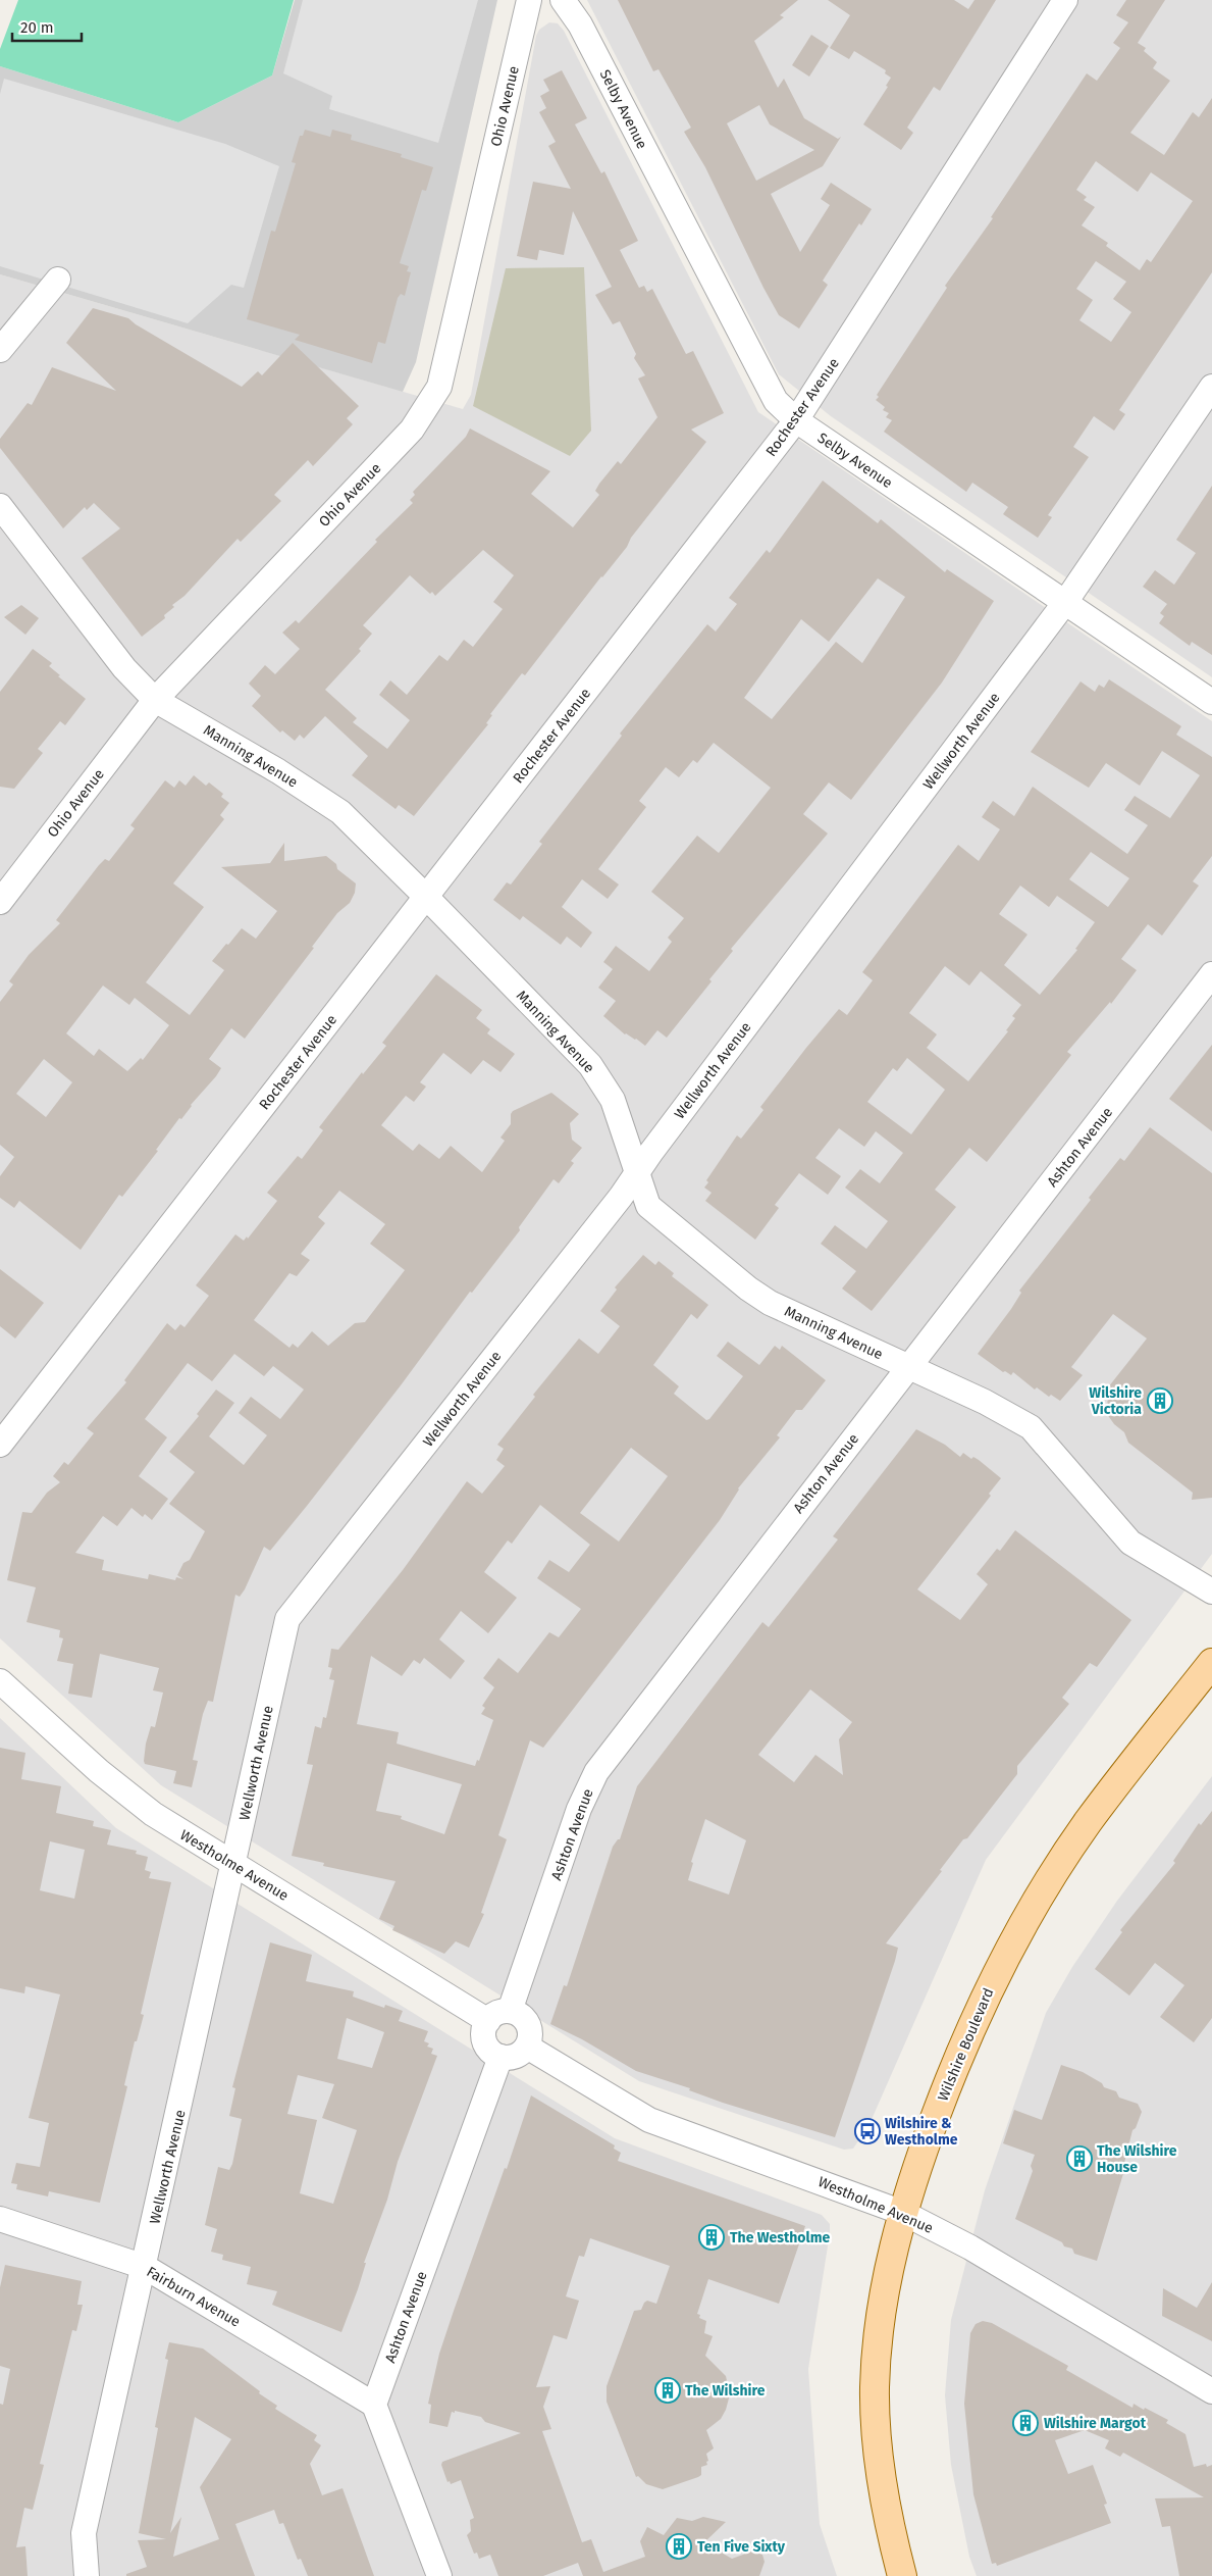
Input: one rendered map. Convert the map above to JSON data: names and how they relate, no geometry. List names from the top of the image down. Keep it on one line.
{"streets":{"main road":["Wilshire Boulevard"],"street":["Ohio Avenue","Selby Avenue","Rochester Avenue","Wellworth Avenue","Manning Avenue","Ashton Avenue","Westholme Avenue","Fairburn Avenue"]},"crossings":[["Ohio Avenue","Manning Avenue"],["Selby Avenue","Rochester Avenue"],["Selby Avenue","Wellworth Avenue"],["Rochester Avenue","Manning Avenue"],["Wellworth Avenue","Manning Avenue"],["Wellworth Avenue","Westholme Avenue"],["Wellworth Avenue","Fairburn Avenue"],["Manning Avenue","Ashton Avenue"],["Ashton Avenue","Westholme Avenue"],["Ashton Avenue","Fairburn Avenue"],["Westholme Avenue","Wilshire Boulevard"]],"places":{"building":["Wilshire Victoria","The Wilshire House","The Westholme","The Wilshire","Wilshire Margot","Ten Five Sixty"],"bus stop":["Wilshire & Westholme"]},"scale_bar":"20 m"}
